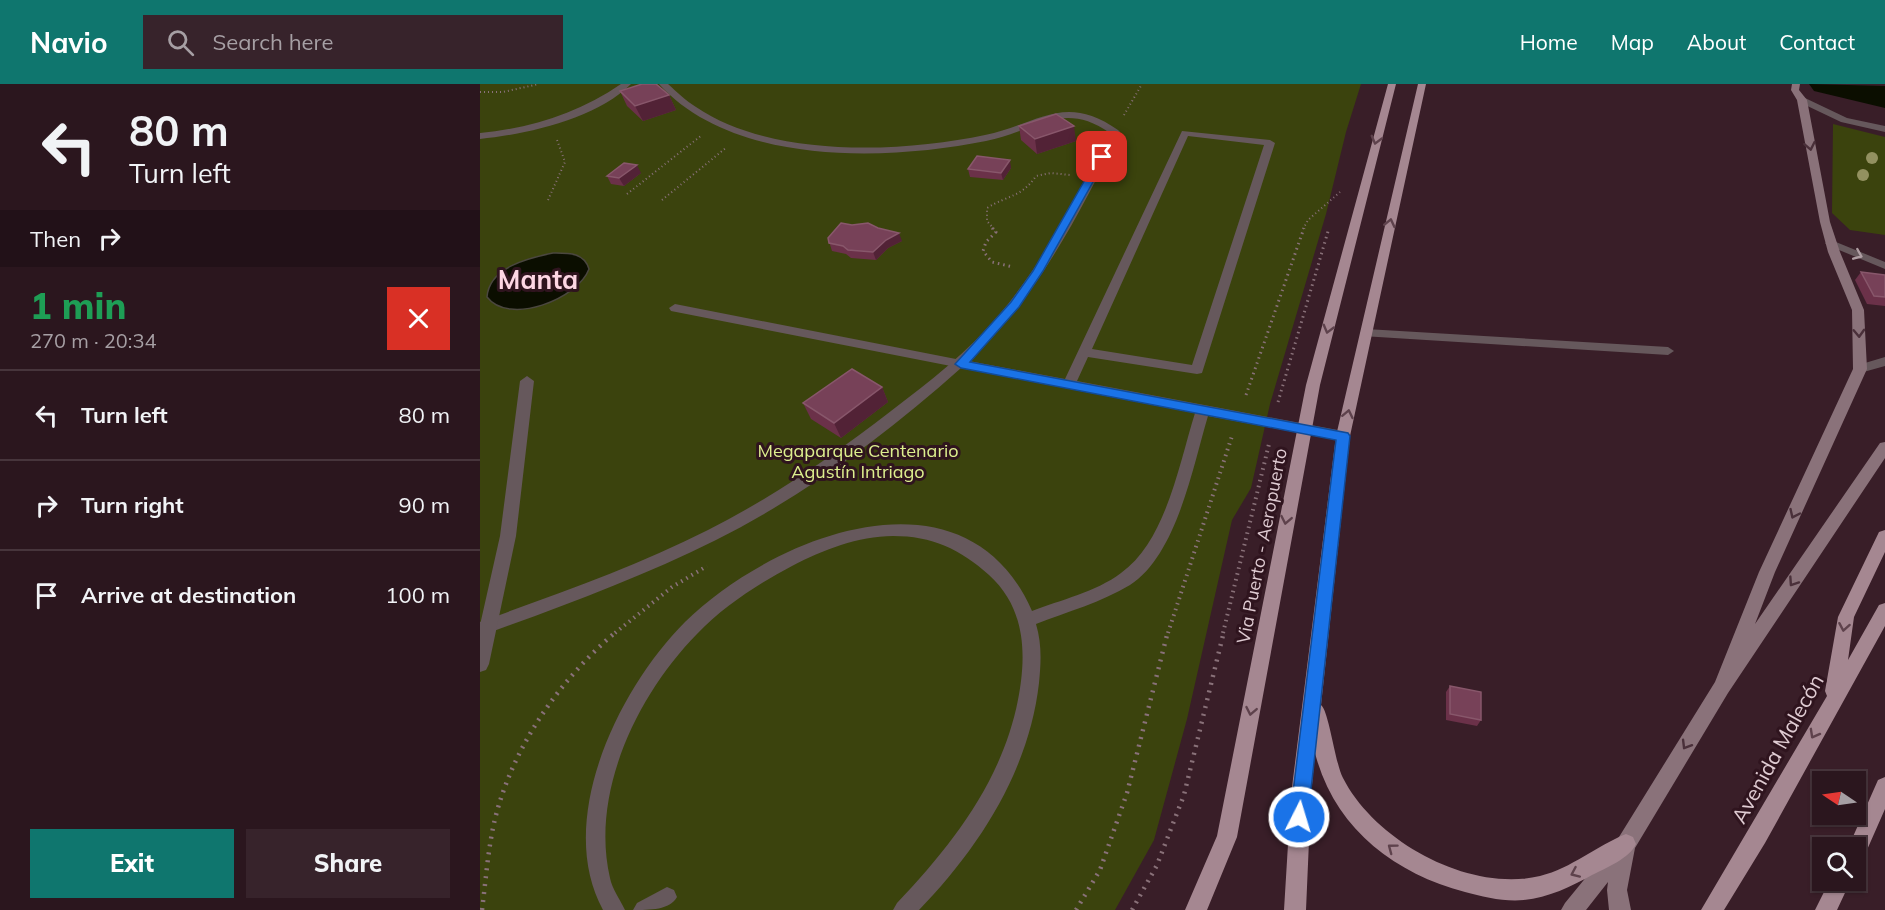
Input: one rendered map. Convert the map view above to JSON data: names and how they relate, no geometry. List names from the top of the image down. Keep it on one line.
{"streets":{"main road":["Via Puerto - Aeropuerto","Avenida Malecón"]},"districts":["Manta"],"parks":["Megaparque Centenario Agustín Intriago"],"north":"left","page":{"header":"Navio","search":"Search here","nav":["Home","Map","About","Contact"],"turn":["80 m","Turn left"],"then":"Then","heading":["1 min","270 m · 20:34"],"list":[{"name":"Turn left","value":"80 m"},{"name":"Turn right","value":"90 m"},{"name":"Arrive at destination","value":"100 m"}],"buttons":["Exit","Share"]}}
